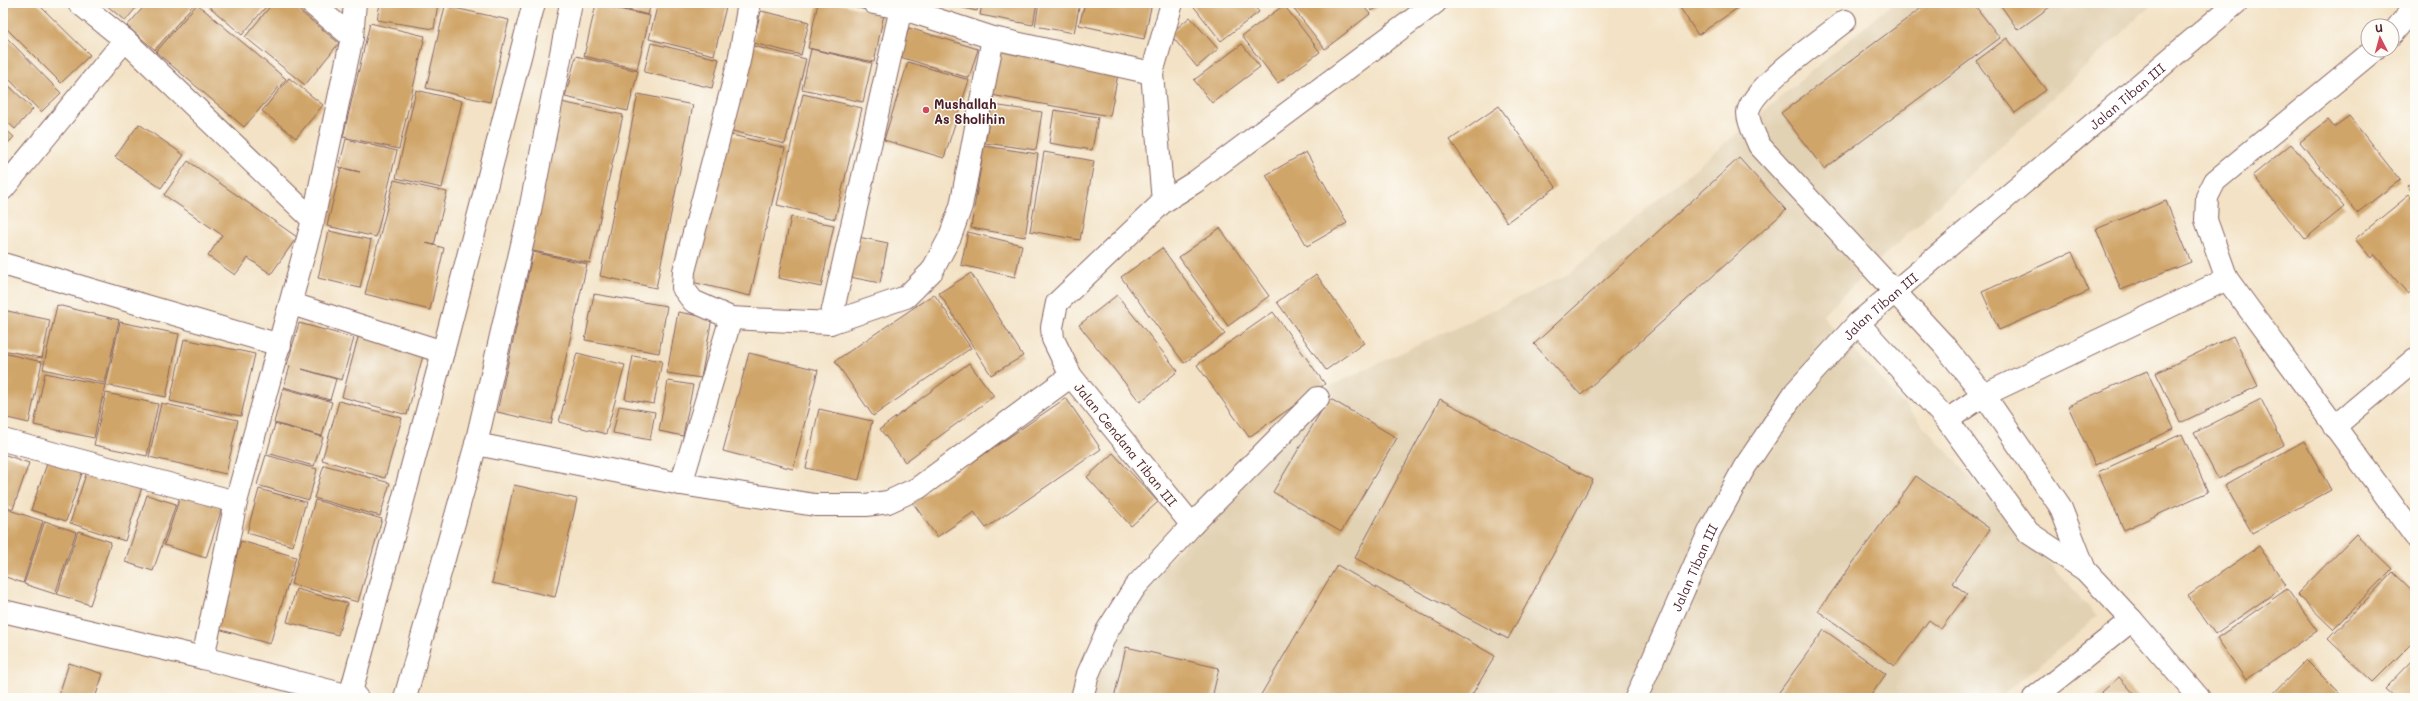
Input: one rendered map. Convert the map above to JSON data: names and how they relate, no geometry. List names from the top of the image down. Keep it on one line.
{"streets":{"street":["Jalan Tiban III","Jalan Cendana Tiban III"]},"places":["Mushallah As Sholihin"],"north":"top"}
